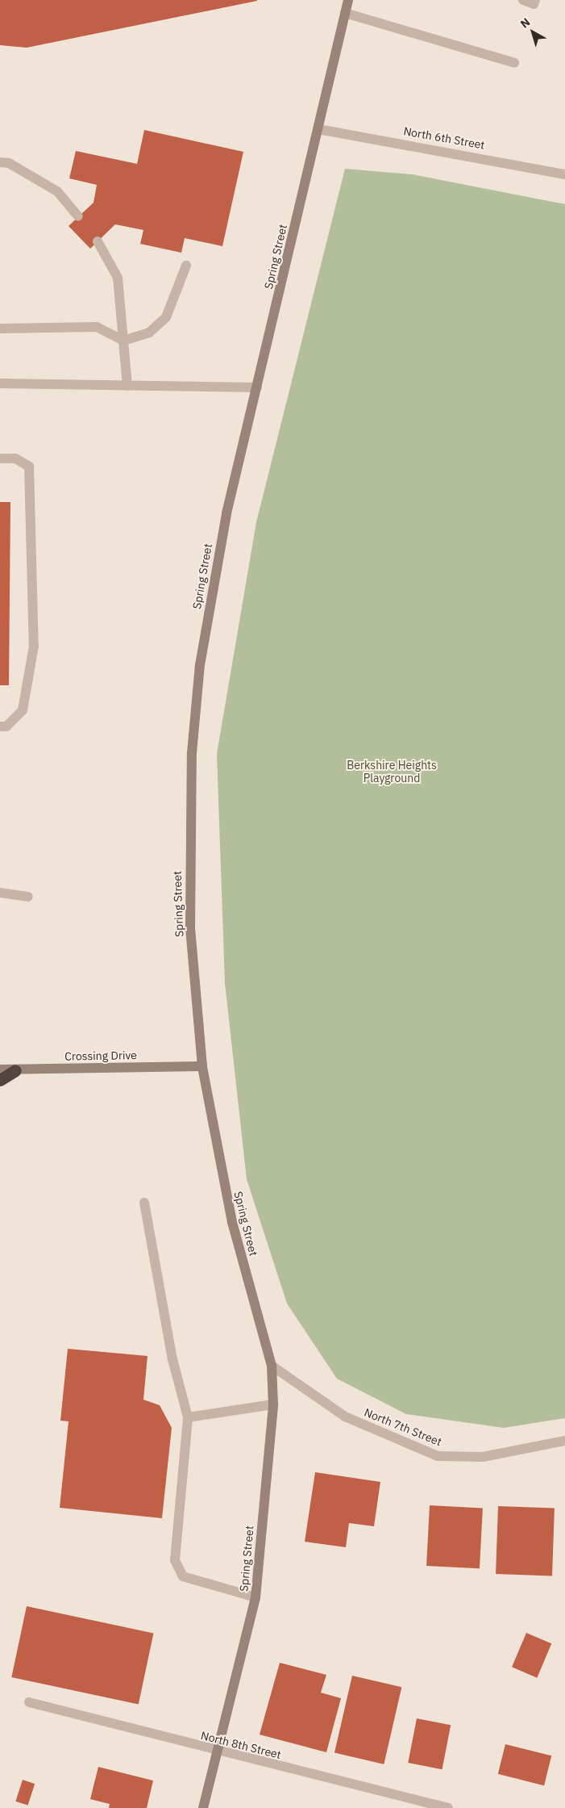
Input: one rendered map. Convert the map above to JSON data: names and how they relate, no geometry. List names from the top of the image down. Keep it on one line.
{"streets":{"street":["North 6th Street","Spring Street","Crossing Drive","North 7th Street","North 8th Street"]},"crossings":[["North 6th Street","Spring Street"],["Spring Street","Crossing Drive"],["Spring Street","North 7th Street"],["Spring Street","North 8th Street"]],"parks":["Berkshire Heights Playground"],"north":"top left"}
